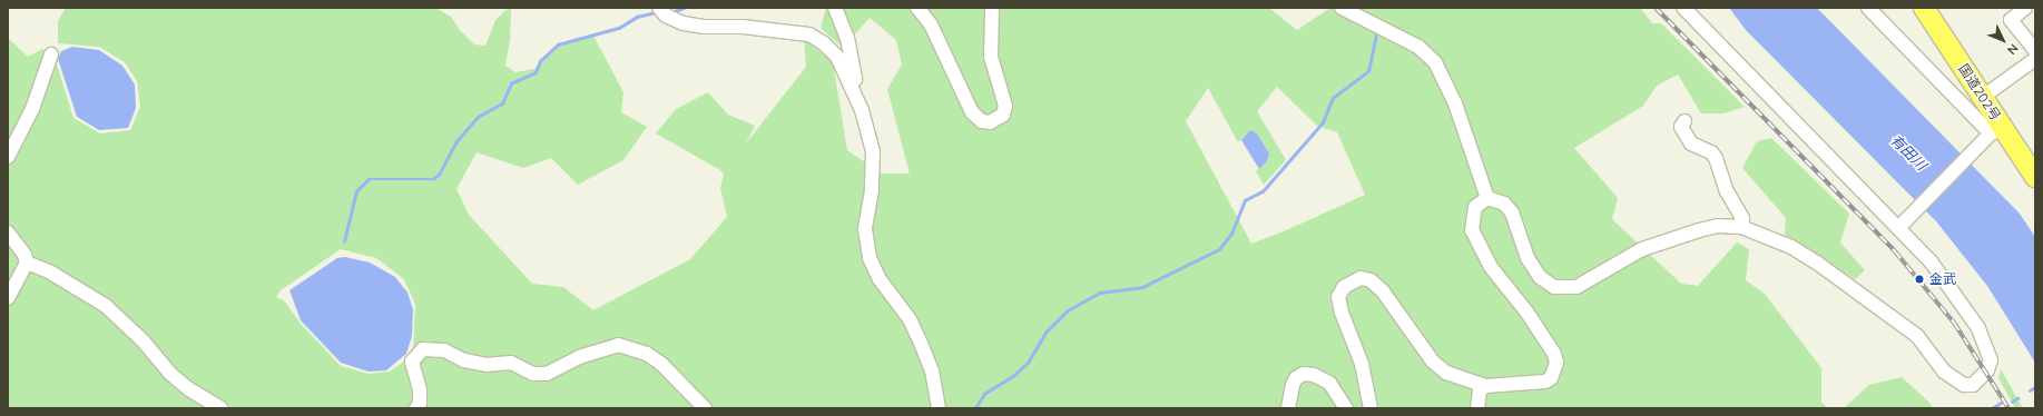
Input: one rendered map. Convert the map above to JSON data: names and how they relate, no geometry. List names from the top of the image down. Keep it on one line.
{"streets":{"highway":["国道202号"]},"water":["有田川"],"places":["金武"],"north":"bottom right"}
